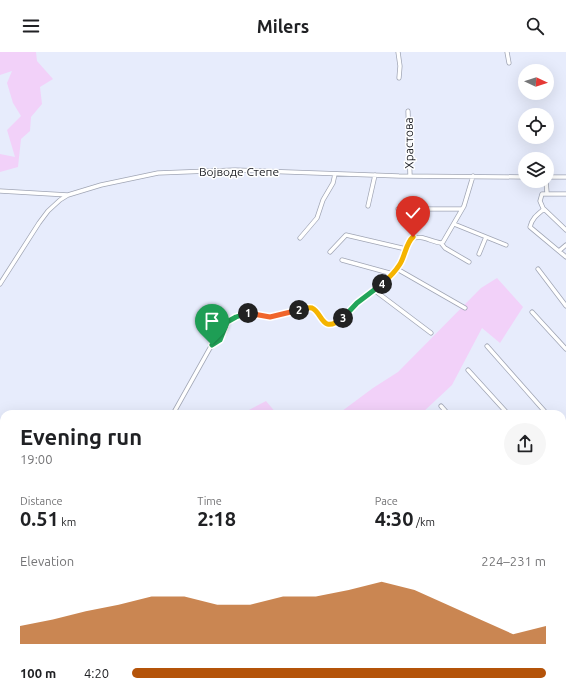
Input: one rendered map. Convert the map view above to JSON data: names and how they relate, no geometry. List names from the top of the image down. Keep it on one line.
{"streets":{"street":["Храстова","Војводе Степе"]},"crossings":[["Храстова","Војводе Степе"]],"north":"right","page":{"header":"Milers","pins":["4","2","1","3"],"heading":["Evening run","19:00"],"stats":[["Distance","0.51 km"],["Time","2:18"],["Pace","4:30 /km"]],"chart":["Elevation","224–231 m"],"list":[{"name":"100 m","note":"4:20"}]}}
